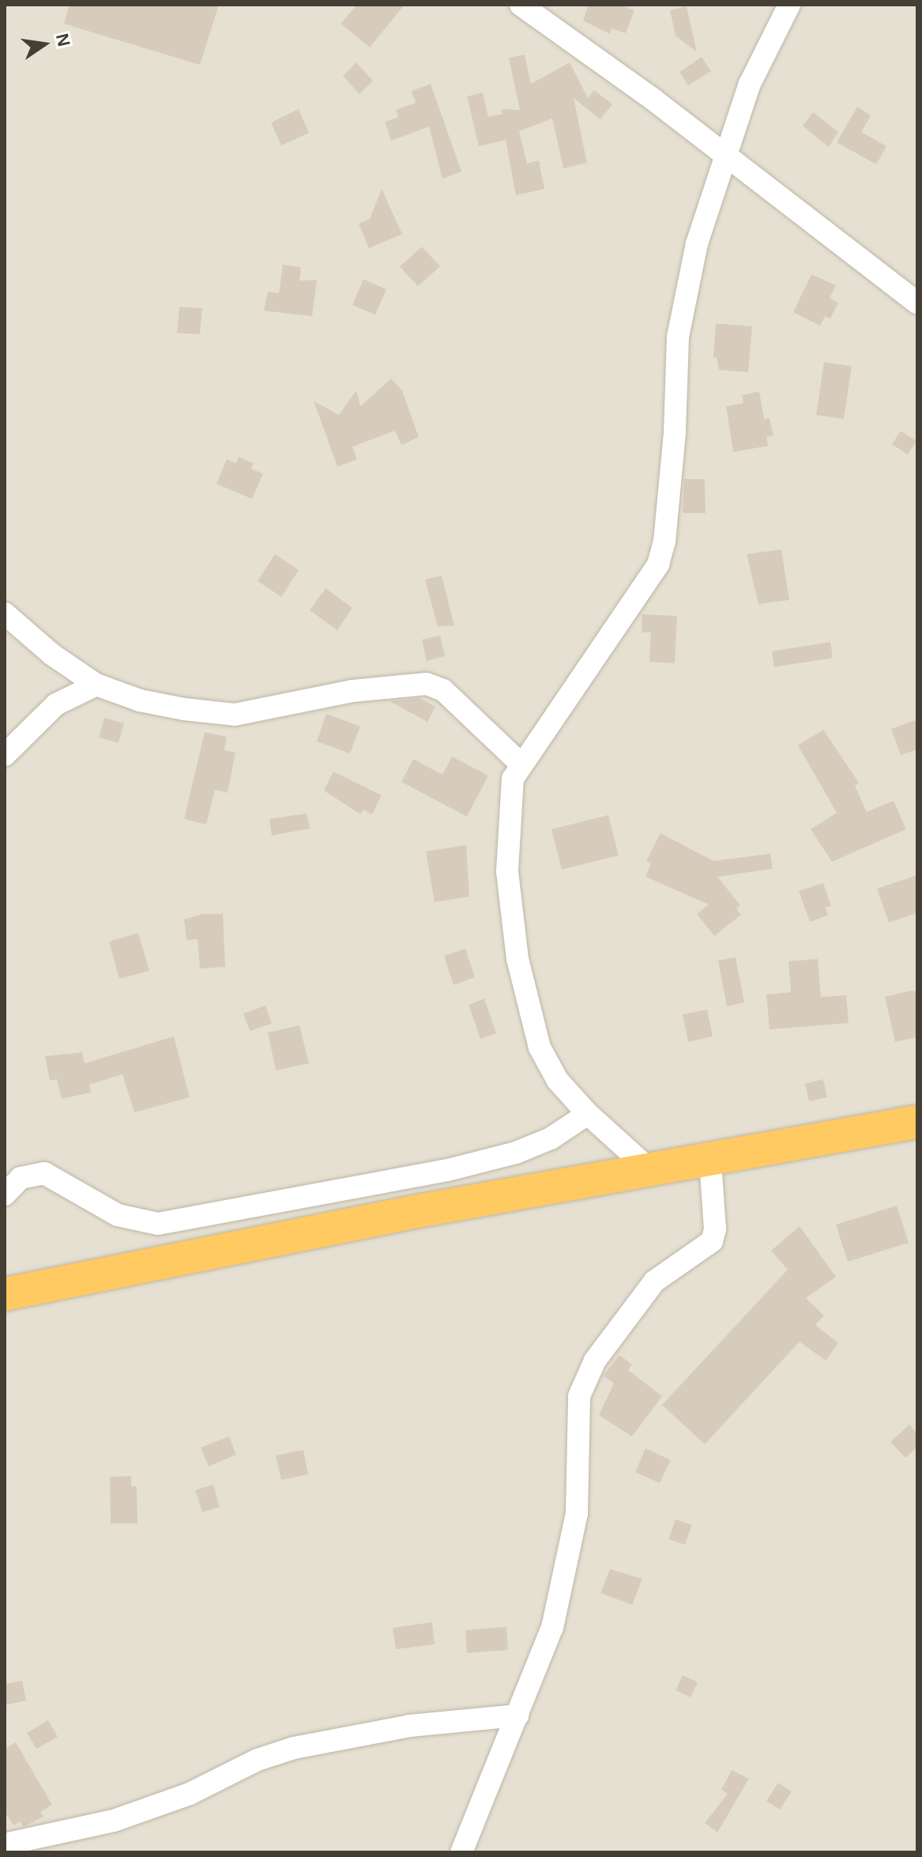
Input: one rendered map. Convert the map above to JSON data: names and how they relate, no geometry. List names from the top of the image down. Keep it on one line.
{"north":"right"}
